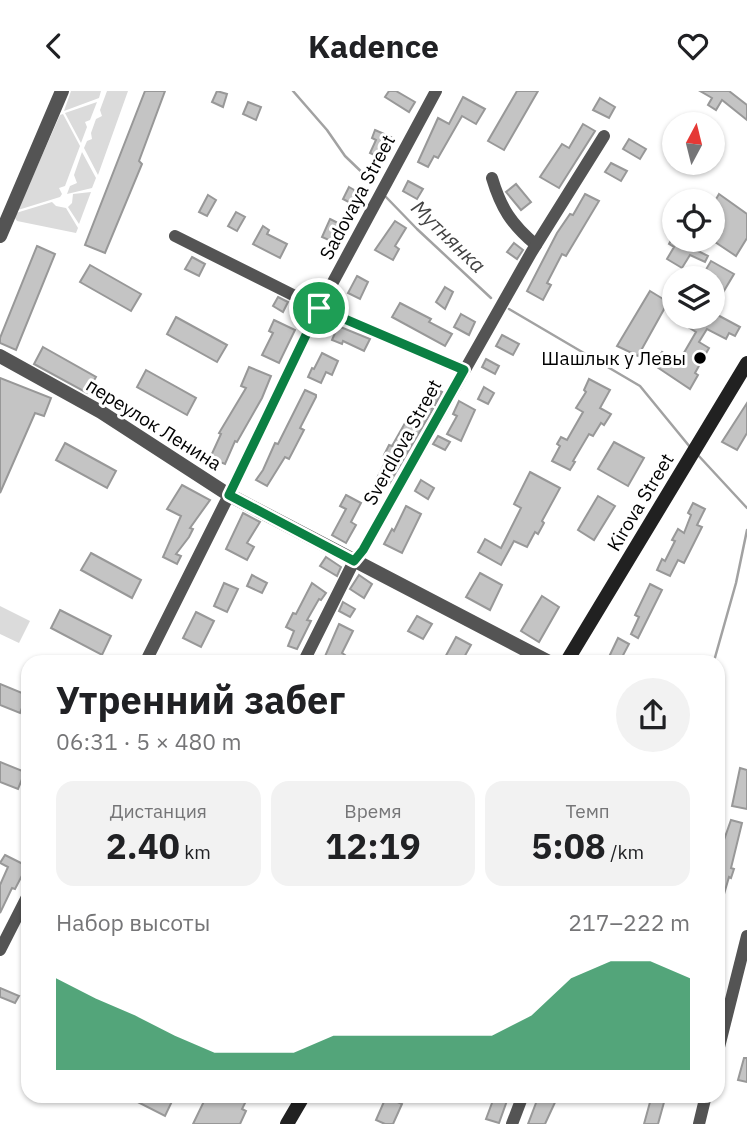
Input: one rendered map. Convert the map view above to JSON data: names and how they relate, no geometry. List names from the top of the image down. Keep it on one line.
{"streets":{"main road":["Kirova Street"],"street":["Sadovaya Street","переулок Ленина","Sverdlova Street"]},"crossings":[["Sadovaya Street","переулок Ленина"],["переулок Ленина","Sverdlova Street"]],"water":["Мутнянка"],"places":["Шашлык у Левы"],"north":"top","page":{"header":"Kadence","heading":["Утренний забег","06:31 · 5 × 480 m"],"stats":[["Дистанция","2.40 km"],["Время","12:19"],["Темп","5:08 /km"]],"chart":["Набор высоты","217–222 m"]}}
